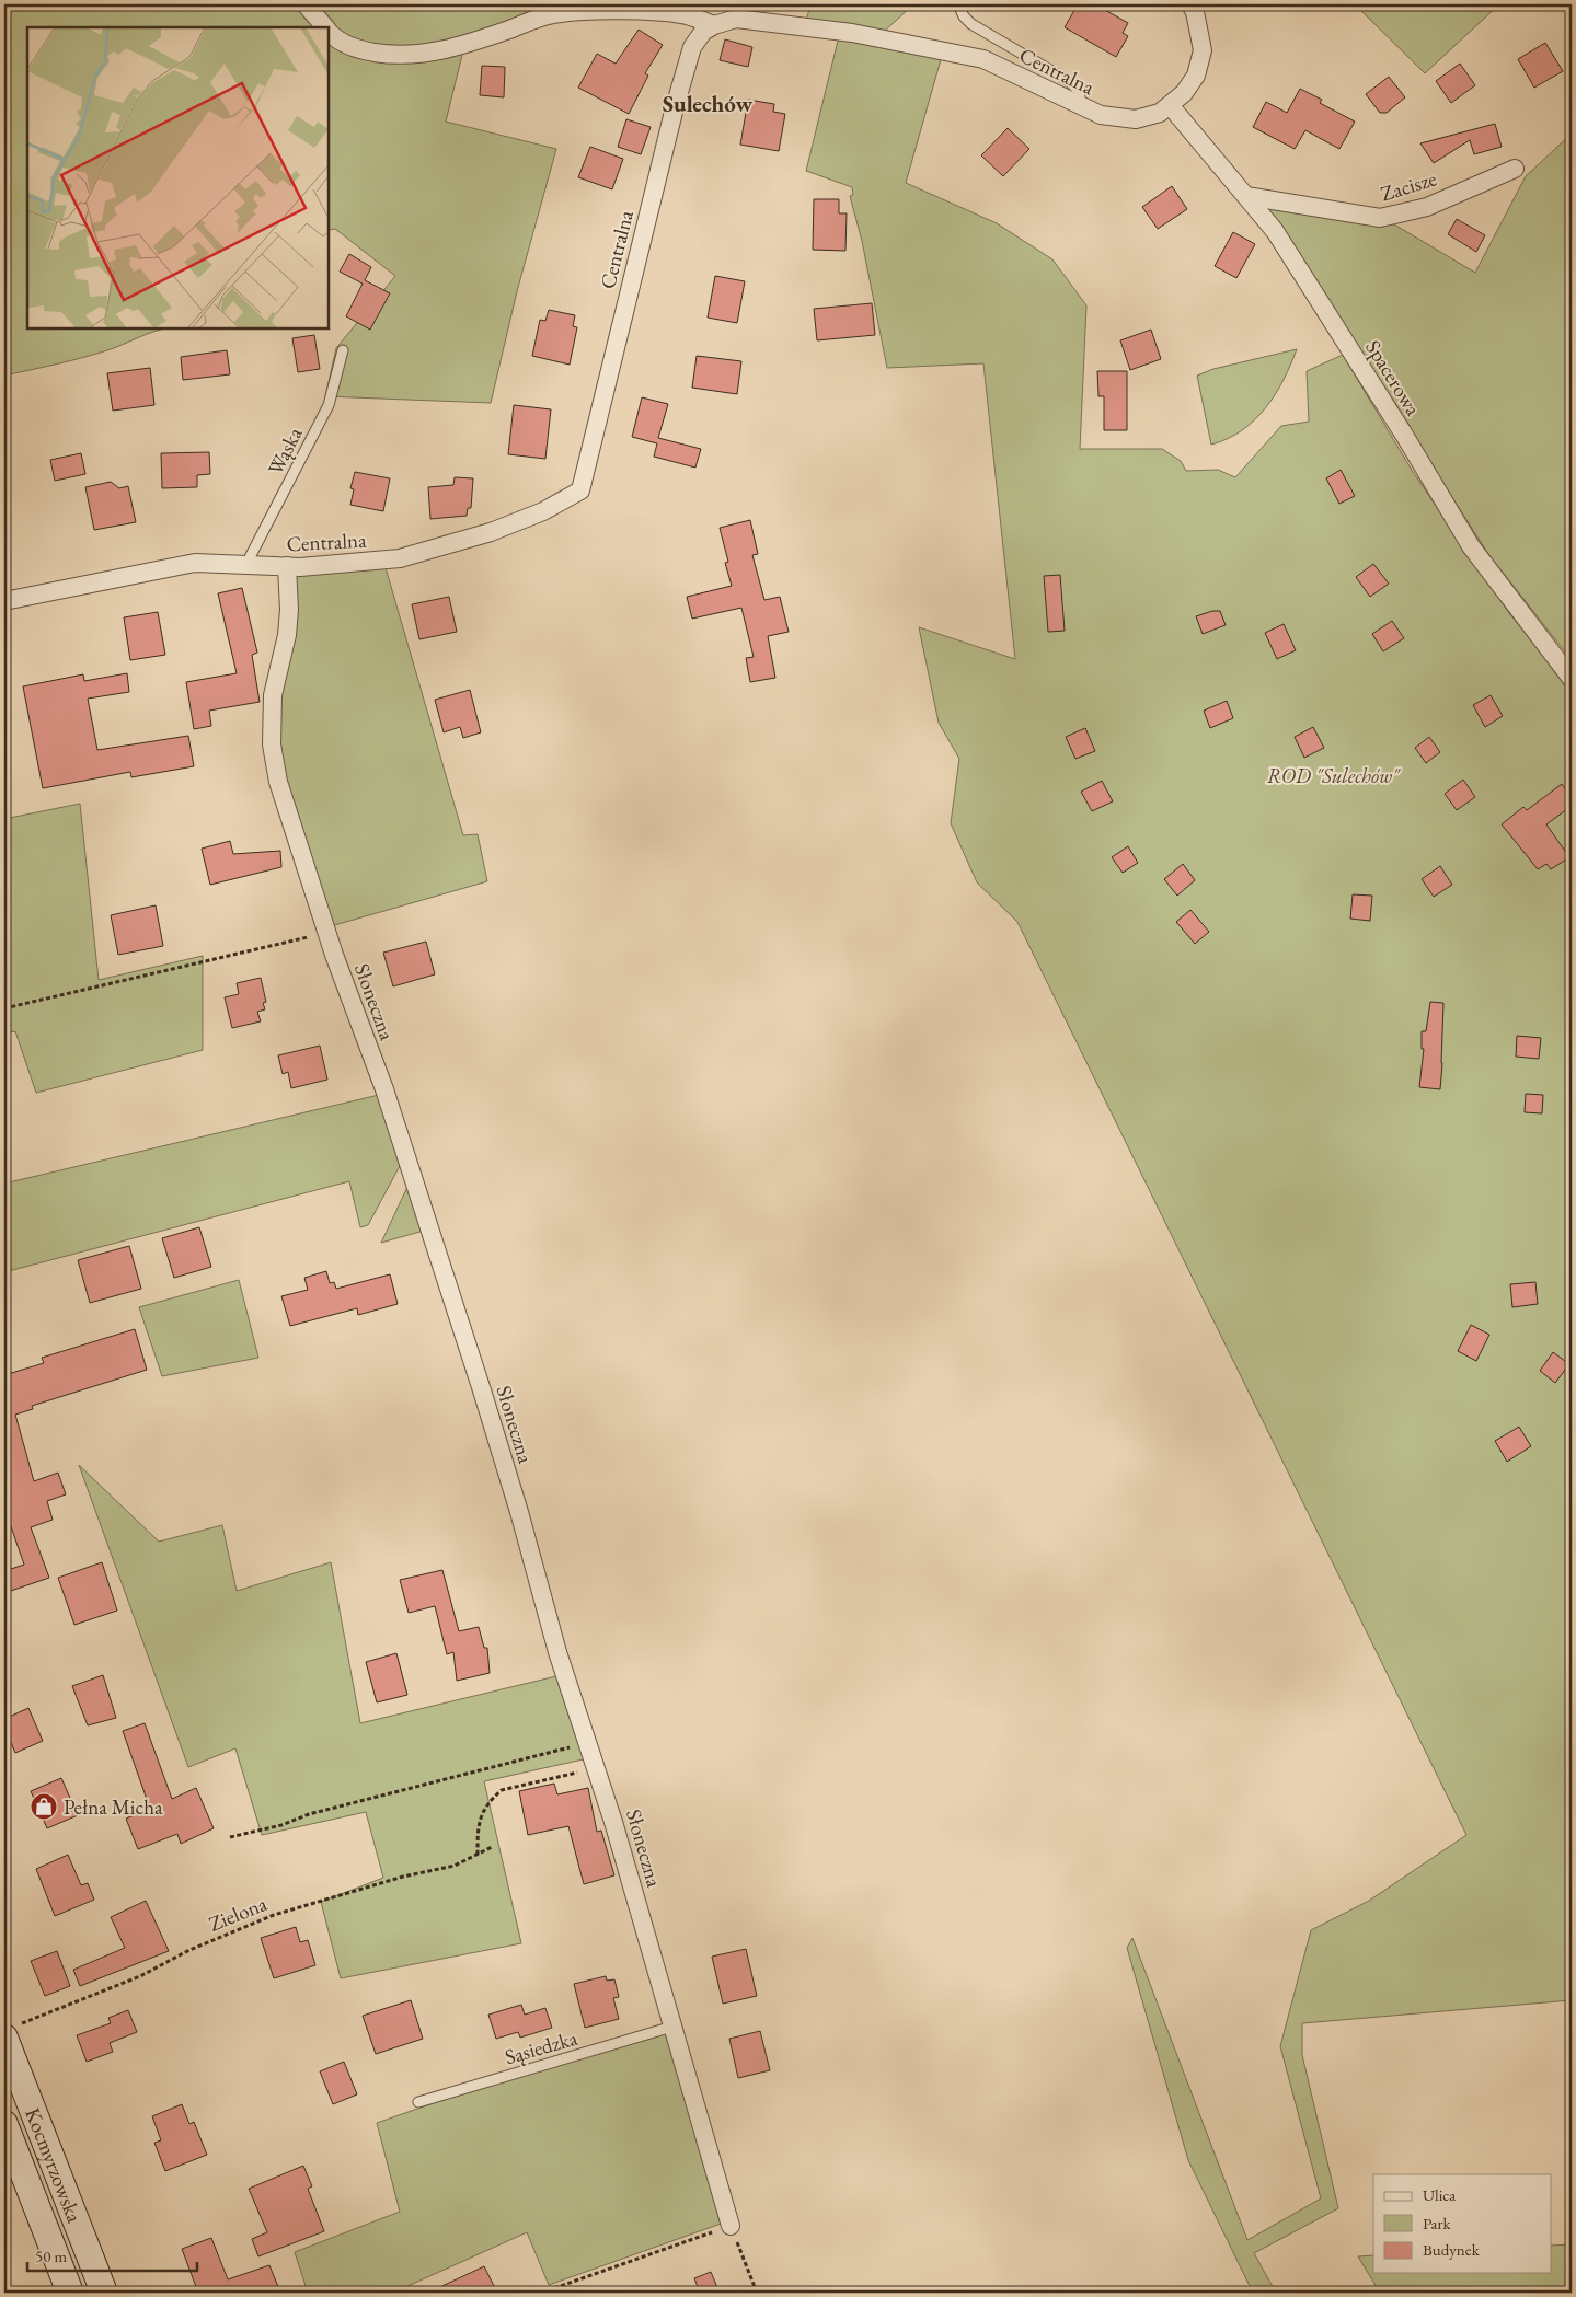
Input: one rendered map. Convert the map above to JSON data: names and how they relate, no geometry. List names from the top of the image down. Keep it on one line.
{"streets":{"main road":["Kocmyrzowska"],"street":["Centralna","Zacisze","Spacerowa","Słoneczna"],"lane":["Wąska","Sąsiedzka"],"path":["Zielona"]},"crossings":[["Centralna","Spacerowa"],["Centralna","Wąska"],["Centralna","Słoneczna"],["Zacisze","Spacerowa"],["Słoneczna","Sąsiedzka"],["Zielona","Kocmyrzowska"]],"districts":["Sulechów"],"parks":["ROD \"Sulechów\""],"places":{"shop":["Pełna Micha"]},"legend":["Ulica","Park","Budynek"],"scale_bar":"50 m"}
